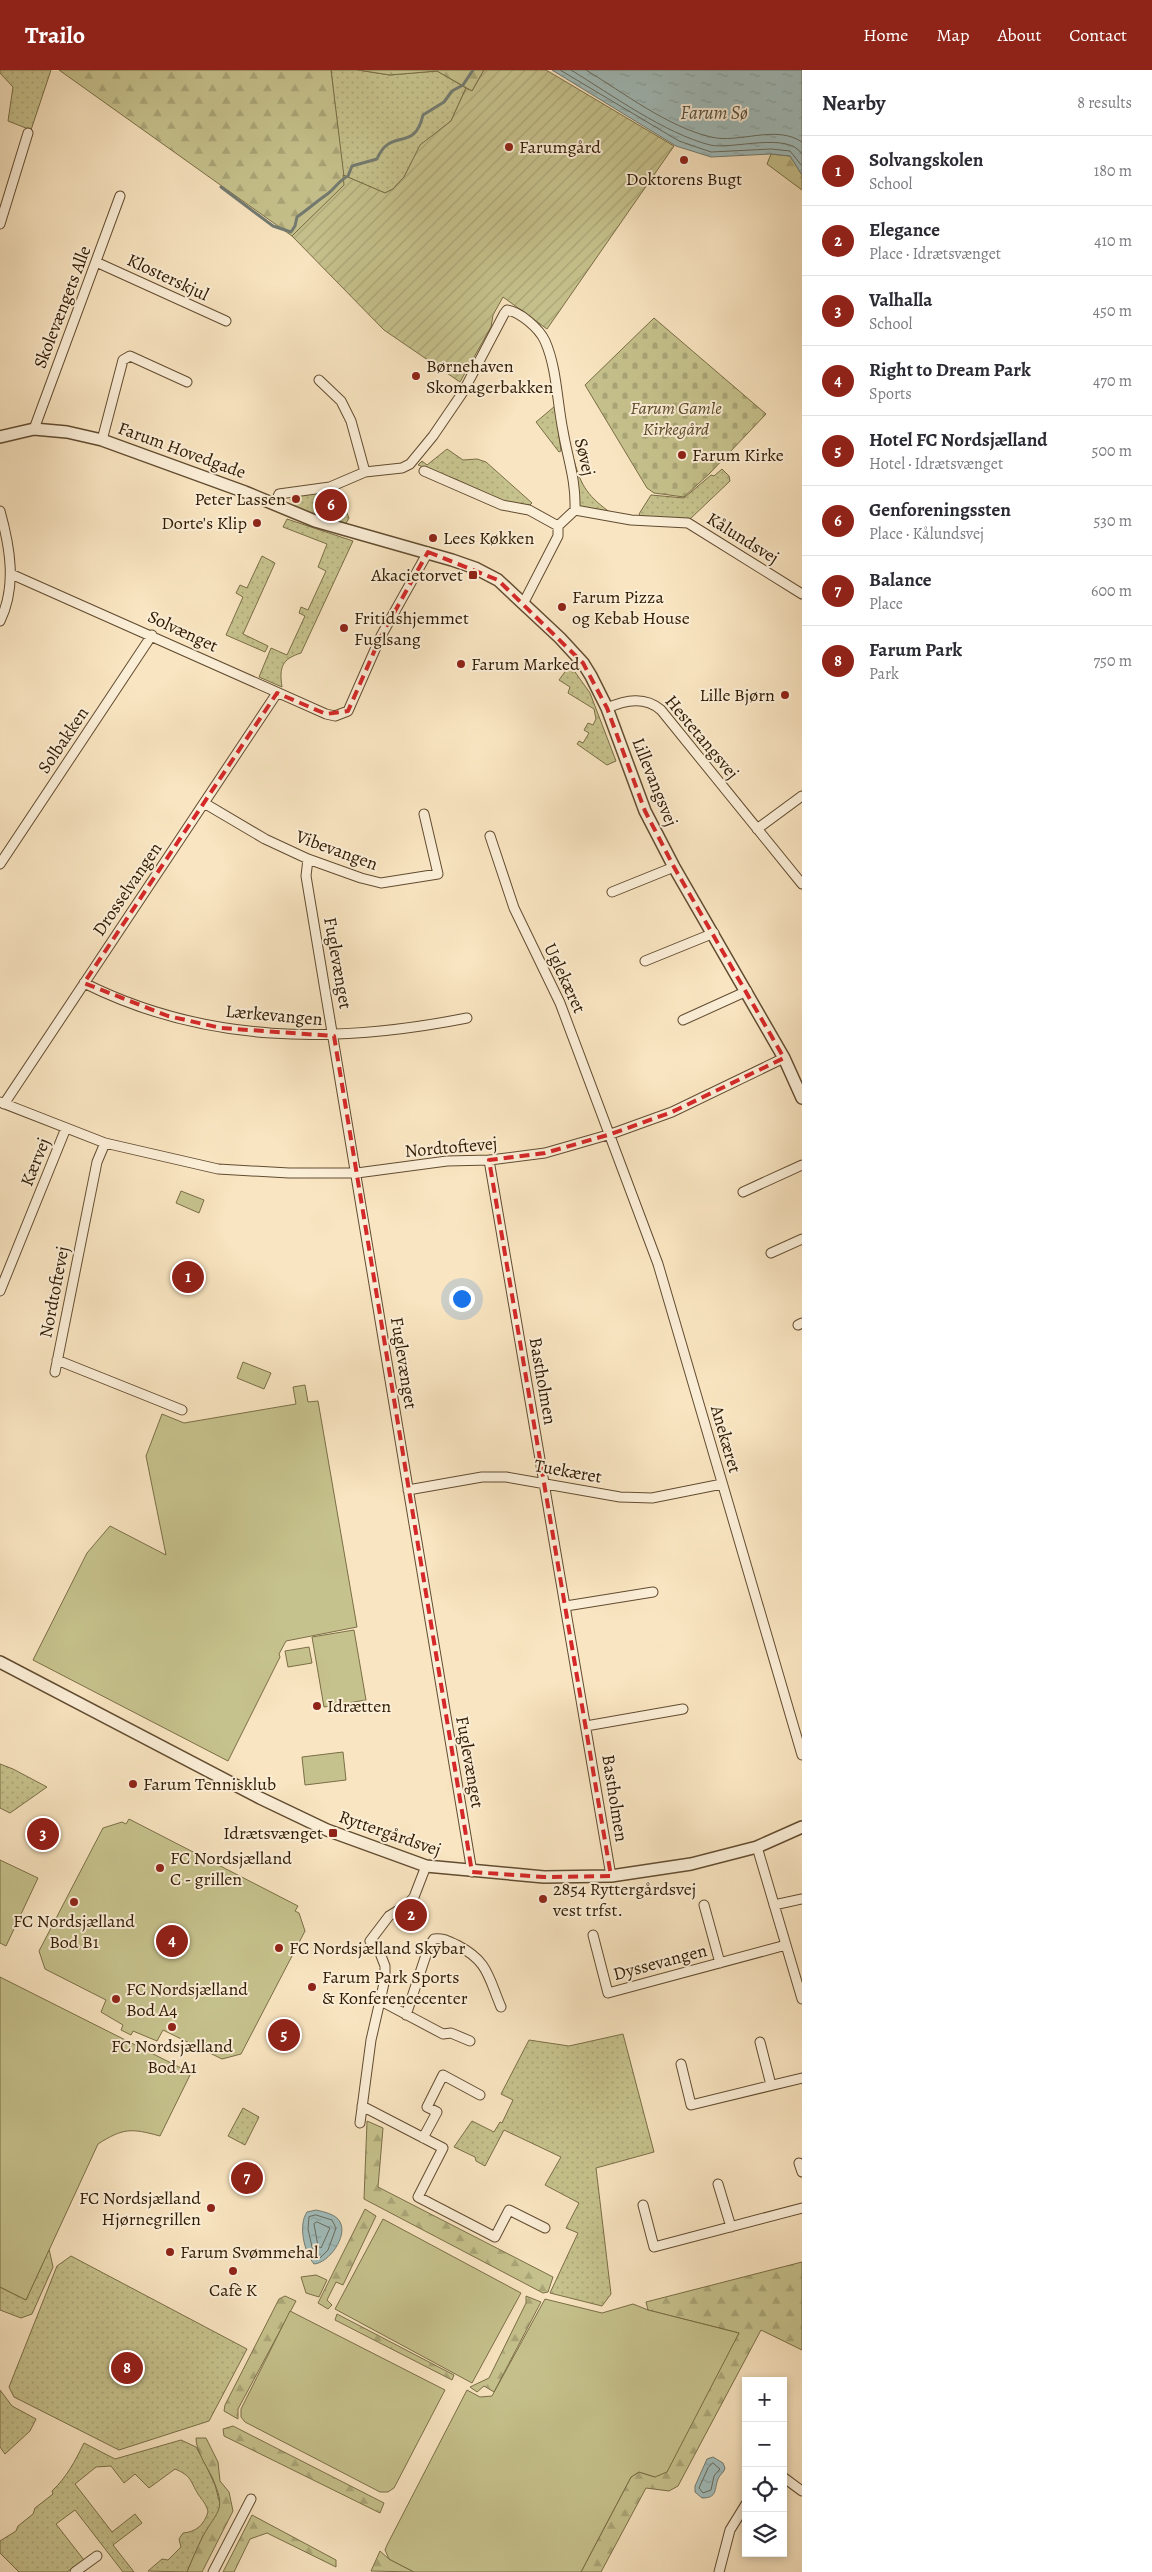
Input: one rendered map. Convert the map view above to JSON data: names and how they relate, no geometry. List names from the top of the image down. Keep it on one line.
{"streets":{"street":["Klosterskjul","Skolevængets Alle","Farum Hovedgade","Søvej","Kålundsvej","Solvænget","Hestetangsvej","Solbakken","Lillevangsvej","Vibevangen","Drosselvangen","Fuglevænget","Uglekæret","Lærkevangen","Nordtoftevej","Kærvej","Bastholmen","Anekæret","Tuekæret","Ryttergårdsvej","Dyssevangen"]},"crossings":[["Klosterskjul","Skolevængets Alle"],["Skolevængets Alle","Farum Hovedgade"],["Farum Hovedgade","Solvænget"],["Farum Hovedgade","Hestetangsvej"],["Farum Hovedgade","Lillevangsvej"],["Søvej","Kålundsvej"],["Solvænget","Solbakken"],["Solvænget","Drosselvangen"],["Hestetangsvej","Lillevangsvej"],["Lillevangsvej","Nordtoftevej"],["Vibevangen","Drosselvangen"],["Vibevangen","Fuglevænget"],["Drosselvangen","Lærkevangen"],["Drosselvangen","Nordtoftevej"],["Fuglevænget","Lærkevangen"],["Fuglevænget","Nordtoftevej"],["Fuglevænget","Tuekæret"],["Fuglevænget","Ryttergårdsvej"],["Uglekæret","Nordtoftevej"],["Uglekæret","Anekæret"],["Nordtoftevej","Kærvej"],["Nordtoftevej","Bastholmen"],["Nordtoftevej","Anekæret"],["Bastholmen","Tuekæret"],["Bastholmen","Ryttergårdsvej"],["Anekæret","Tuekæret"]],"water":["Farum Sø"],"parks":["Farum Gamle Kirkegård"],"places":{"other":["Farumgård","Doktorens Bugt","Børnehaven Skomagerbakken","Farum Kirke","Peter Lassen","Dorte's Klip","Lees Køkken","Farum Pizza og Kebab House","Fritidshjemmet Fuglsang","Farum Marked","Lille Bjørn","Idrætten","Farum Tennisklub","FC Nordsjælland C - grillen","2854 Ryttergårdsvej vest trfst.","FC Nordsjælland Bod B1","FC Nordsjælland Skybar","Farum Park Sports & Konferencecenter","FC Nordsjælland Bod A4","FC Nordsjælland Bod A1","FC Nordsjælland Hjørnegrillen","Farum Svømmehal","Cafè K"],"transit":["Akacietorvet","Idrætsvænget"]},"page":{"header":"Trailo","nav":["Home","Map","About","Contact"],"heading":["Nearby","8 results"],"list":[{"mark":"1","name":"Solvangskolen","note":"School","value":"180 m"},{"mark":"2","name":"Elegance","note":"Place · Idrætsvænget","value":"410 m"},{"mark":"3","name":"Valhalla","note":"School","value":"450 m"},{"mark":"4","name":"Right to Dream Park","note":"Sports","value":"470 m"},{"mark":"5","name":"Hotel FC Nordsjælland","note":"Hotel · Idrætsvænget","value":"500 m"},{"mark":"6","name":"Genforeningssten","note":"Place · Kålundsvej","value":"530 m"},{"mark":"7","name":"Balance","note":"Place","value":"600 m"},{"mark":"8","name":"Farum Park","note":"Park","value":"750 m"}],"pins":["6","1","3","2","4","5","7","8"],"map_buttons":["+","−"]}}
